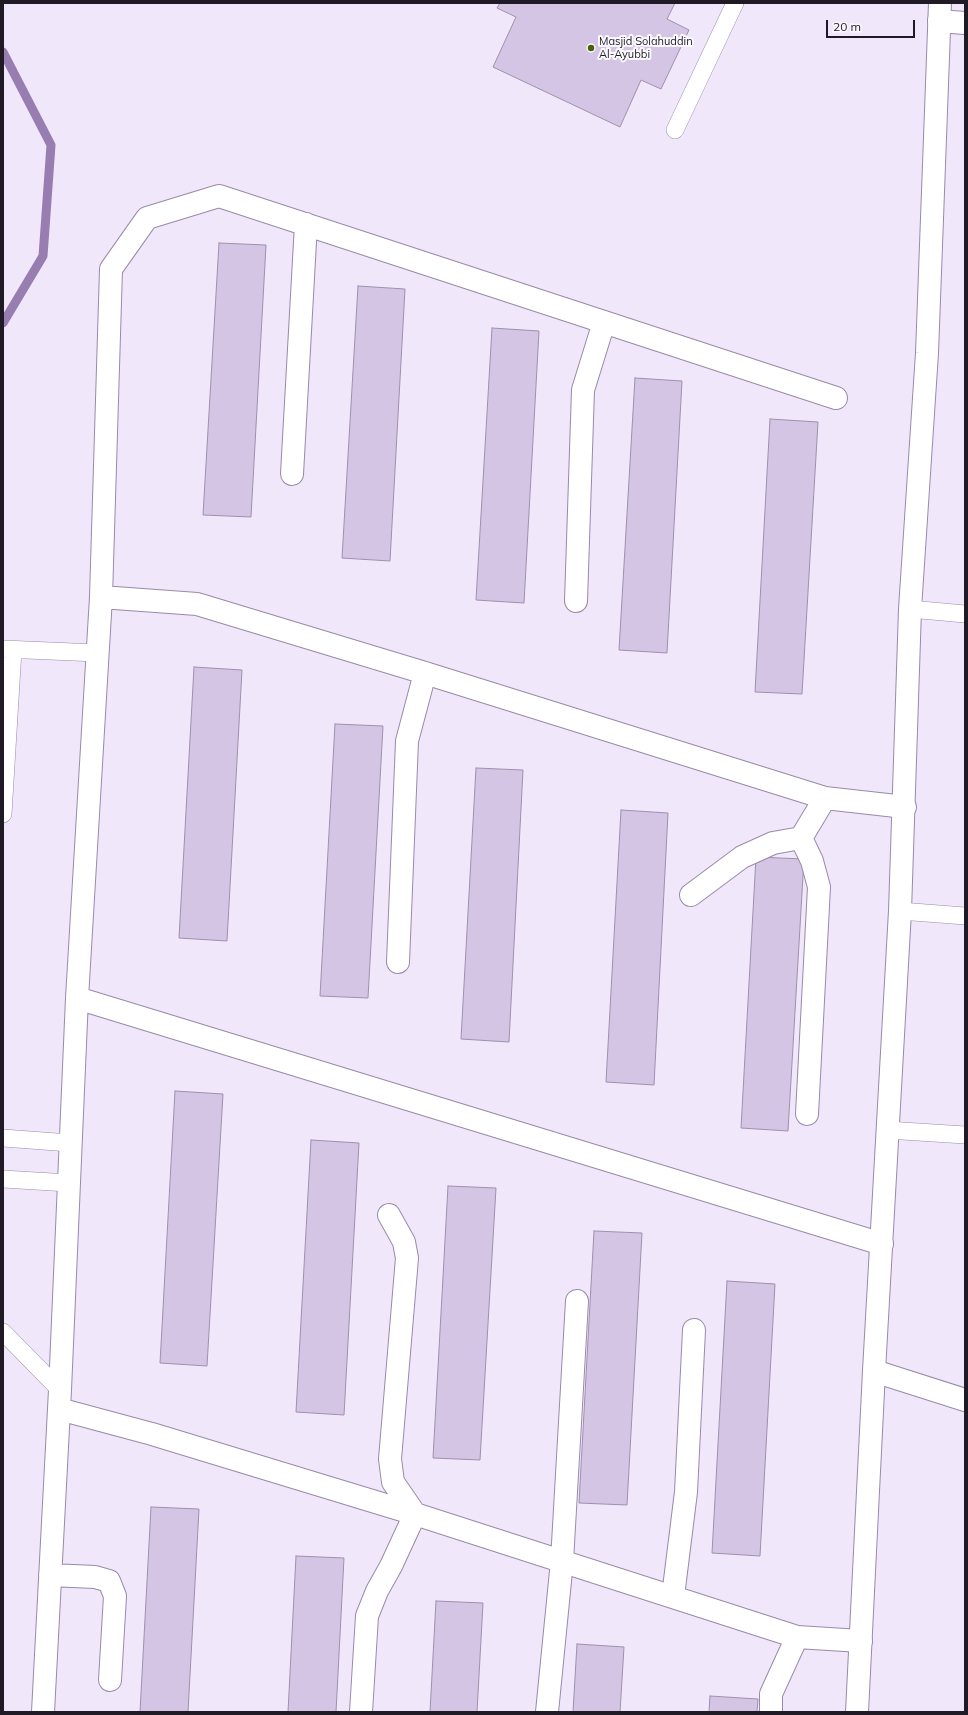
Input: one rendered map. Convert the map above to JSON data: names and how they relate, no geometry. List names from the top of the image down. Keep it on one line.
{"places":["Masjid Solahuddin Al-Ayubbi"],"scale_bar":"20 m"}
